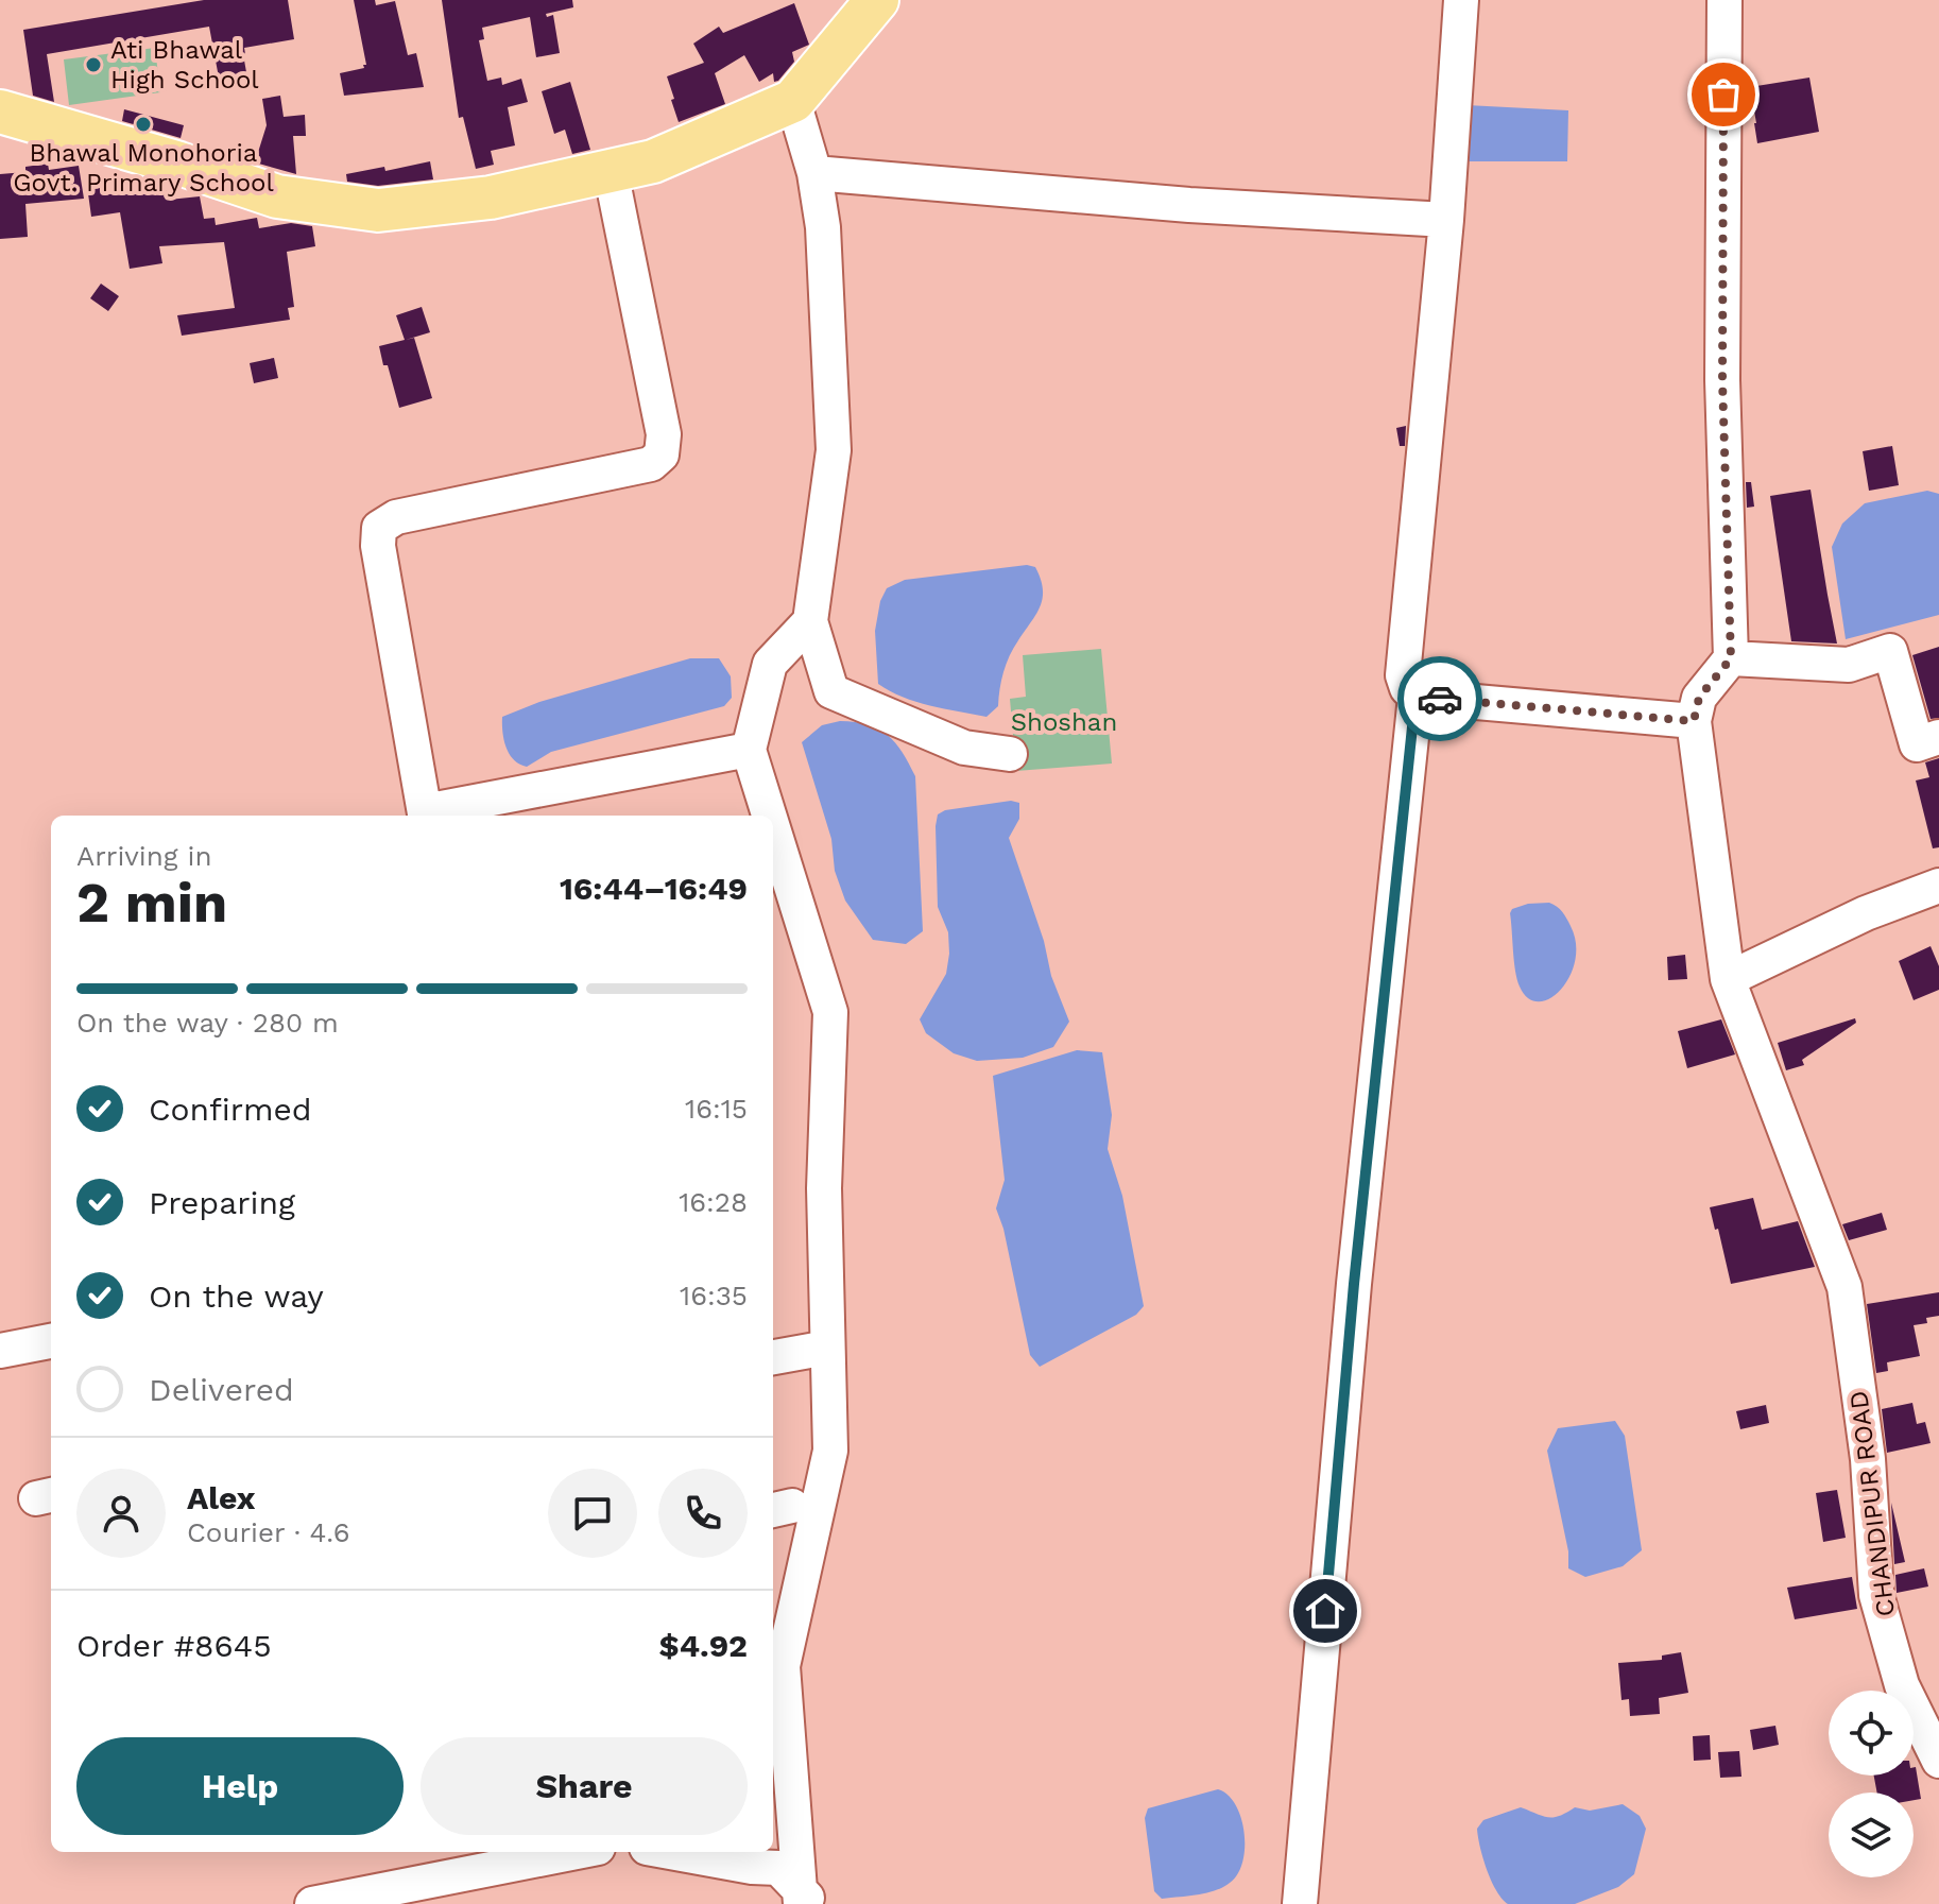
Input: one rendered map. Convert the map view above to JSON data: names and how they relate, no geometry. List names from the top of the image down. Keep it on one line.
{"streets":{"street":["CHANDIPUR ROAD"]},"parks":["Shoshan"],"places":["Ati Bhawal High School","Bhawal Monohoria Govt. Primary School"],"page":{"heading":["2 min","Arriving in","16:44–16:49"],"panel":["Alex","Courier · 4.6","Order #8645","$4.92"],"bar":"On the way · 280 m","list":[["Confirmed","16:15"],["Preparing","16:28"],["On the way","16:35"],"Delivered"],"buttons":["Help","Share"]}}
